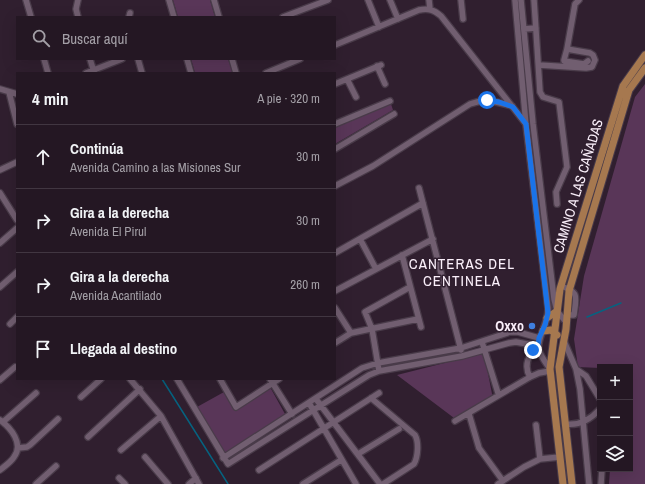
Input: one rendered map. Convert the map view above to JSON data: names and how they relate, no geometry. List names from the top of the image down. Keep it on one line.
{"streets":{"main road":["CAMINO A LAS CAÑADAS"]},"districts":["CANTERAS DEL CENTINELA"],"places":["Oxxo"],"page":{"search":"Buscar aquí","heading":["4 min","A pie · 320 m"],"list":[["Continúa","Avenida Camino a las Misiones Sur","30 m"],["Gira a la derecha","Avenida El Pirul","30 m"],["Gira a la derecha","Avenida Acantilado","260 m"],"Llegada al destino"],"map_buttons":["+","−"]}}
